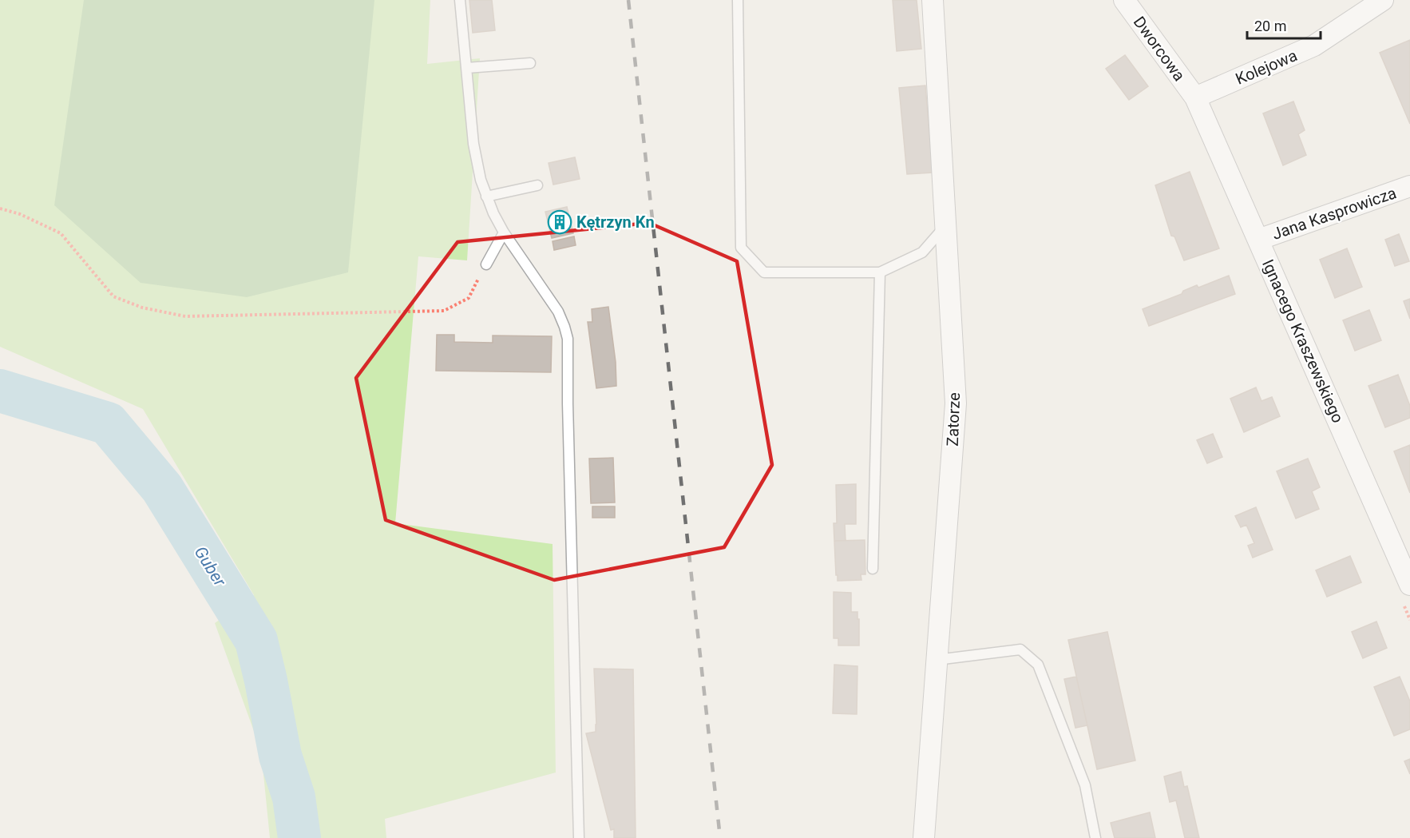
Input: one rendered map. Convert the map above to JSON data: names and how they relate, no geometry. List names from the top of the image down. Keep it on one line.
{"streets":{"street":["Dworcowa","Kolejowa","Jana Kasprowicza","Ignacego Kraszewskiego","Zatorze"]},"crossings":[["Dworcowa","Kolejowa"],["Dworcowa","Ignacego Kraszewskiego"],["Kolejowa","Ignacego Kraszewskiego"],["Jana Kasprowicza","Ignacego Kraszewskiego"]],"water":["Guber"],"places":{"building":["Kętrzyn Kn"]},"scale_bar":"20 m"}
